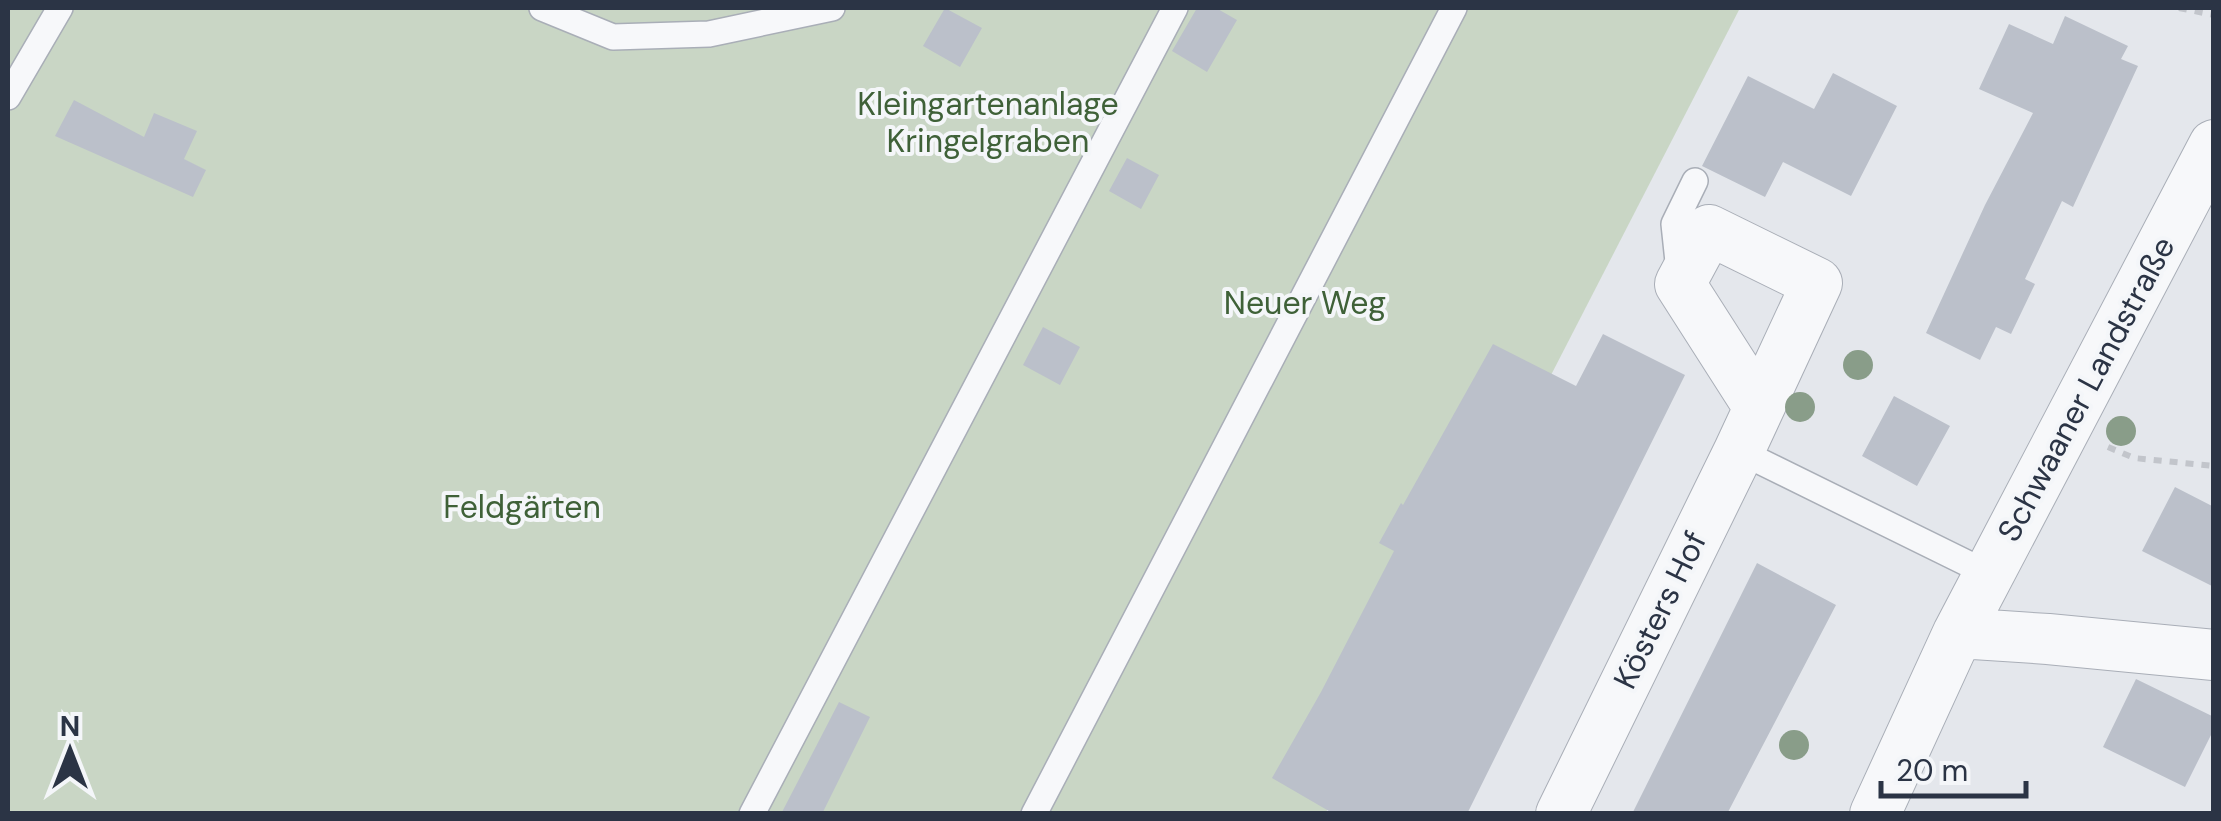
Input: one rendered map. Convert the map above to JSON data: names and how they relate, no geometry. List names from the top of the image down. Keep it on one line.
{"streets":{"street":["Schwaaner Landstraße","Kösters Hof"]},"parks":["Kleingartenanlage Kringelgraben","Neuer Weg","Feldgärten"],"scale_bar":"20 m","north":"top"}
